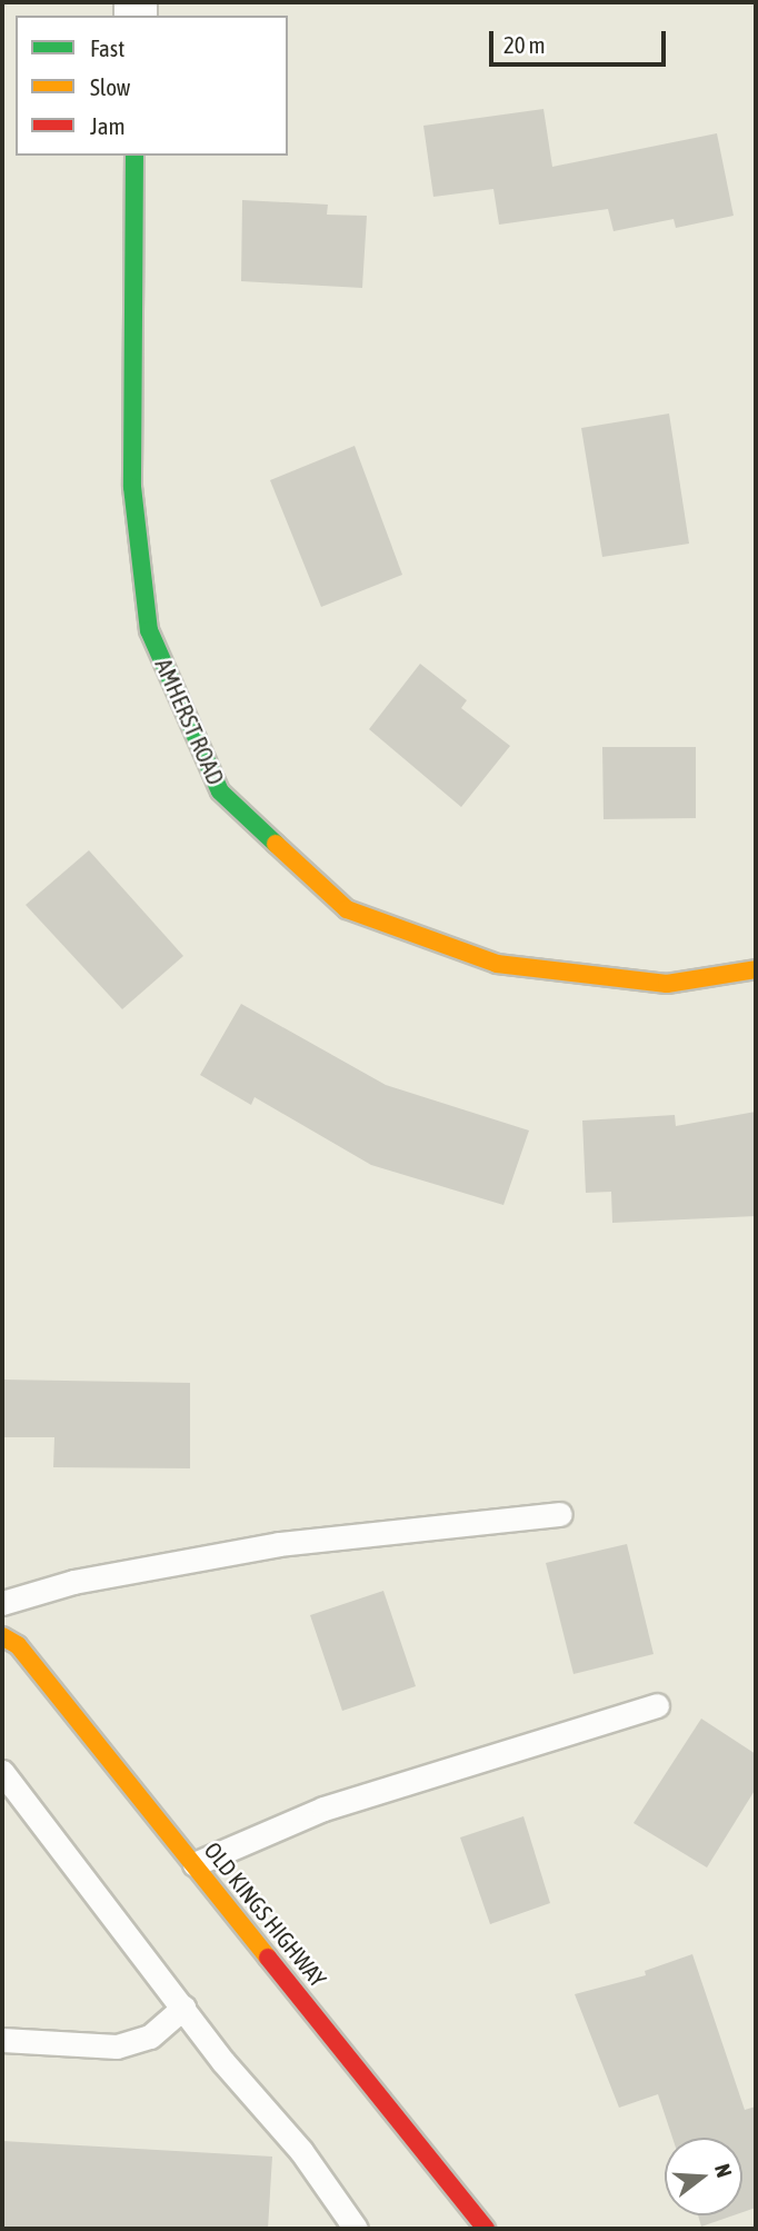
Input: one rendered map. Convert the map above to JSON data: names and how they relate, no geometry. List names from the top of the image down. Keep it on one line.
{"streets":{"street":["AMHERST ROAD","OLD KINGS HIGHWAY"]},"legend":["Fast","Slow","Jam"],"scale_bar":"20 m","north":"right"}
